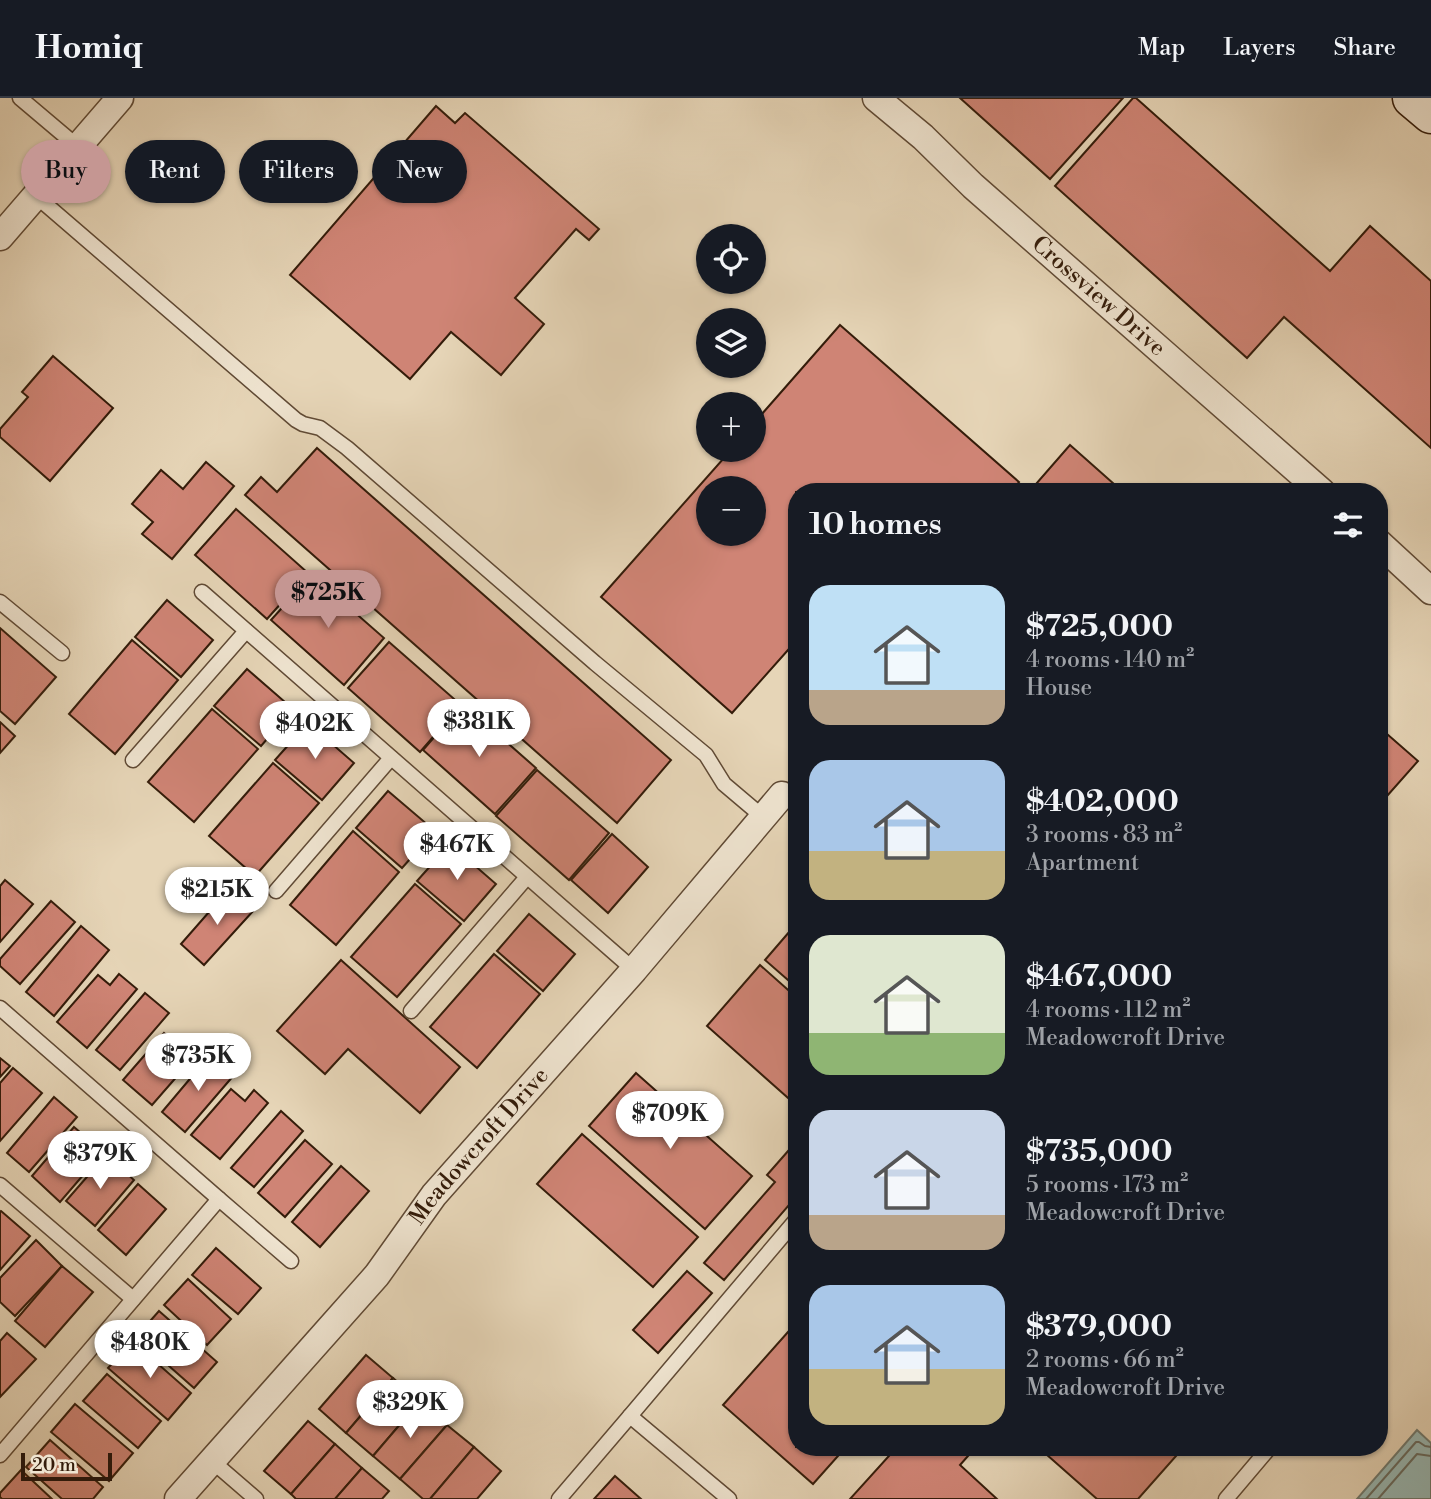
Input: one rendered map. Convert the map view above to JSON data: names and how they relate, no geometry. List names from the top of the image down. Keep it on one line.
{"streets":{"street":["Crossview Drive","Meadowcroft Drive"]},"scale_bar":"20 m","page":{"header":"Homiq","nav":["Map","Layers","Share"],"chip":["Buy","Rent","Filters","New"],"map_buttons":["+","−"],"heading":"10 homes","list":[{"name":"$725,000","note":"4 rooms · 140 m² · House"},{"name":"$402,000","note":"3 rooms · 83 m² · Apartment"},{"name":"$467,000","note":"4 rooms · 112 m² · Meadowcroft Drive"},{"name":"$735,000","note":"5 rooms · 173 m² · Meadowcroft Drive"},{"name":"$379,000","note":"2 rooms · 66 m² · Meadowcroft Drive"}],"price":["$725K","$381K","$402K","$467K","$215K","$735K","$709K","$379K","$480K","$329K"],"scale":"20 m"}}
